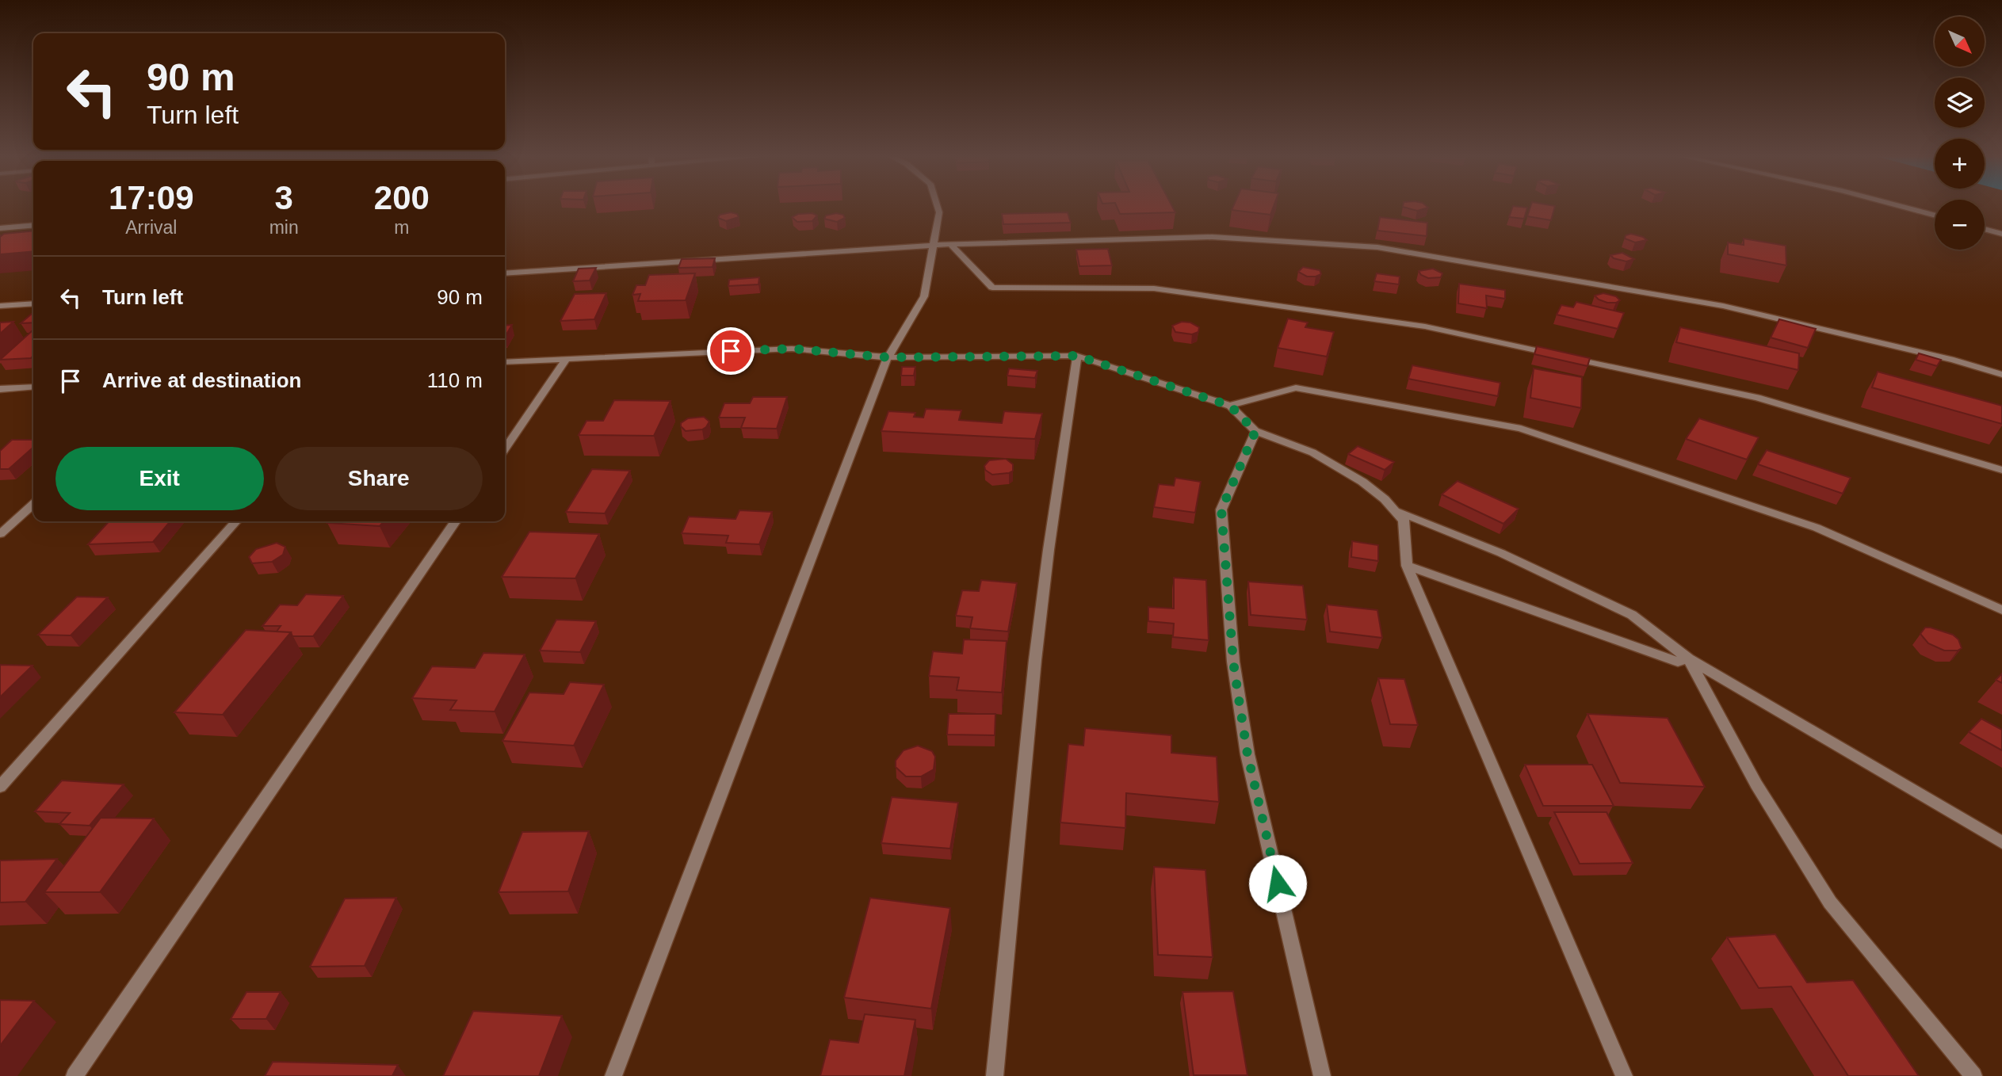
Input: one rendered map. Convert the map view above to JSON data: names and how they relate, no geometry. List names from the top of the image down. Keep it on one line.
{"north":"bottom right","page":{"map_buttons":["+","−"],"turn":["90 m","Turn left"],"eta":["17:09","Arrival","3","min","200","m"],"list":[{"name":"Turn left","value":"90 m"},{"name":"Arrive at destination","value":"110 m"}],"buttons":["Exit","Share"]}}
